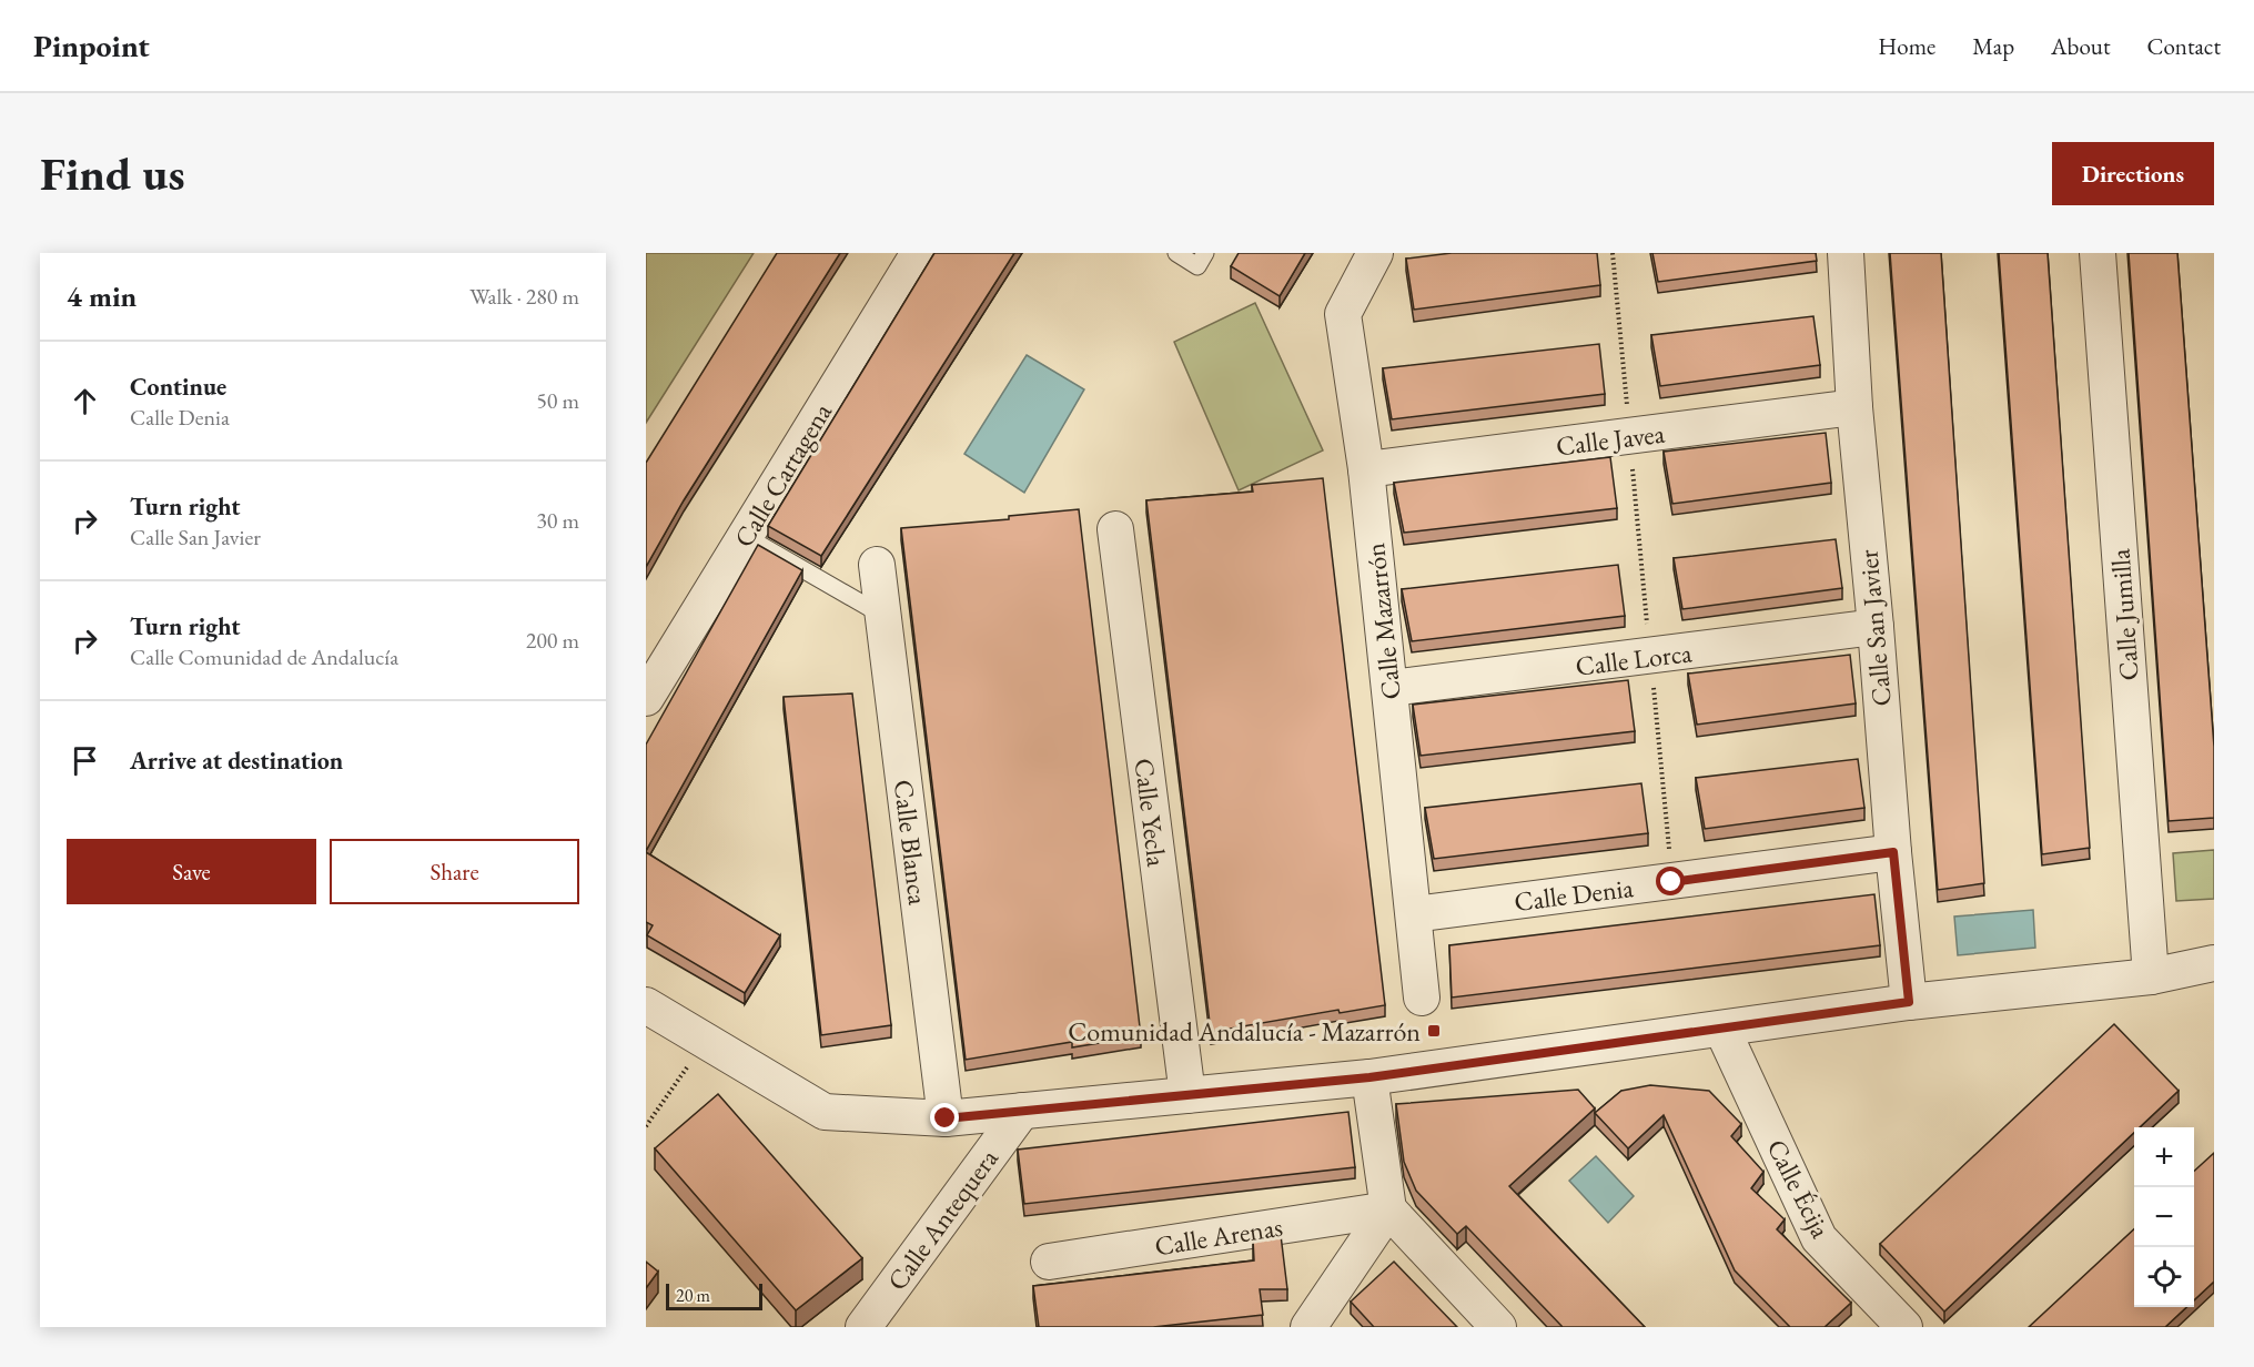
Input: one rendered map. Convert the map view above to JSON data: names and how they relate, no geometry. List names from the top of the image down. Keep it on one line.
{"streets":{"street":["Calle Javea","Calle Cartagena","Calle Jumilla","Calle Mazarrón","Calle San Javier","Calle Lorca","Calle Yecla","Calle Blanca","Calle Denia","Calle Écija","Calle Antequera","Calle Arenas"]},"crossings":[["Calle Javea","Calle Mazarrón"],["Calle Javea","Calle San Javier"],["Calle Mazarrón","Calle Lorca"],["Calle Mazarrón","Calle Denia"],["Calle San Javier","Calle Lorca"],["Calle San Javier","Calle Denia"]],"places":{"transit":["Comunidad Andalucía - Mazarrón"]},"scale_bar":"20 m","page":{"header":"Pinpoint","nav":["Home","Map","About","Contact"],"buttons":["Directions",["Save","Share"]],"title":"Find us","heading":["4 min","Walk · 280 m"],"list":[["Continue","Calle Denia","50 m"],["Turn right","Calle San Javier","30 m"],["Turn right","Calle Comunidad de Andalucía","200 m"],"Arrive at destination"],"map_buttons":["+","−"],"scale":"20 m"}}
